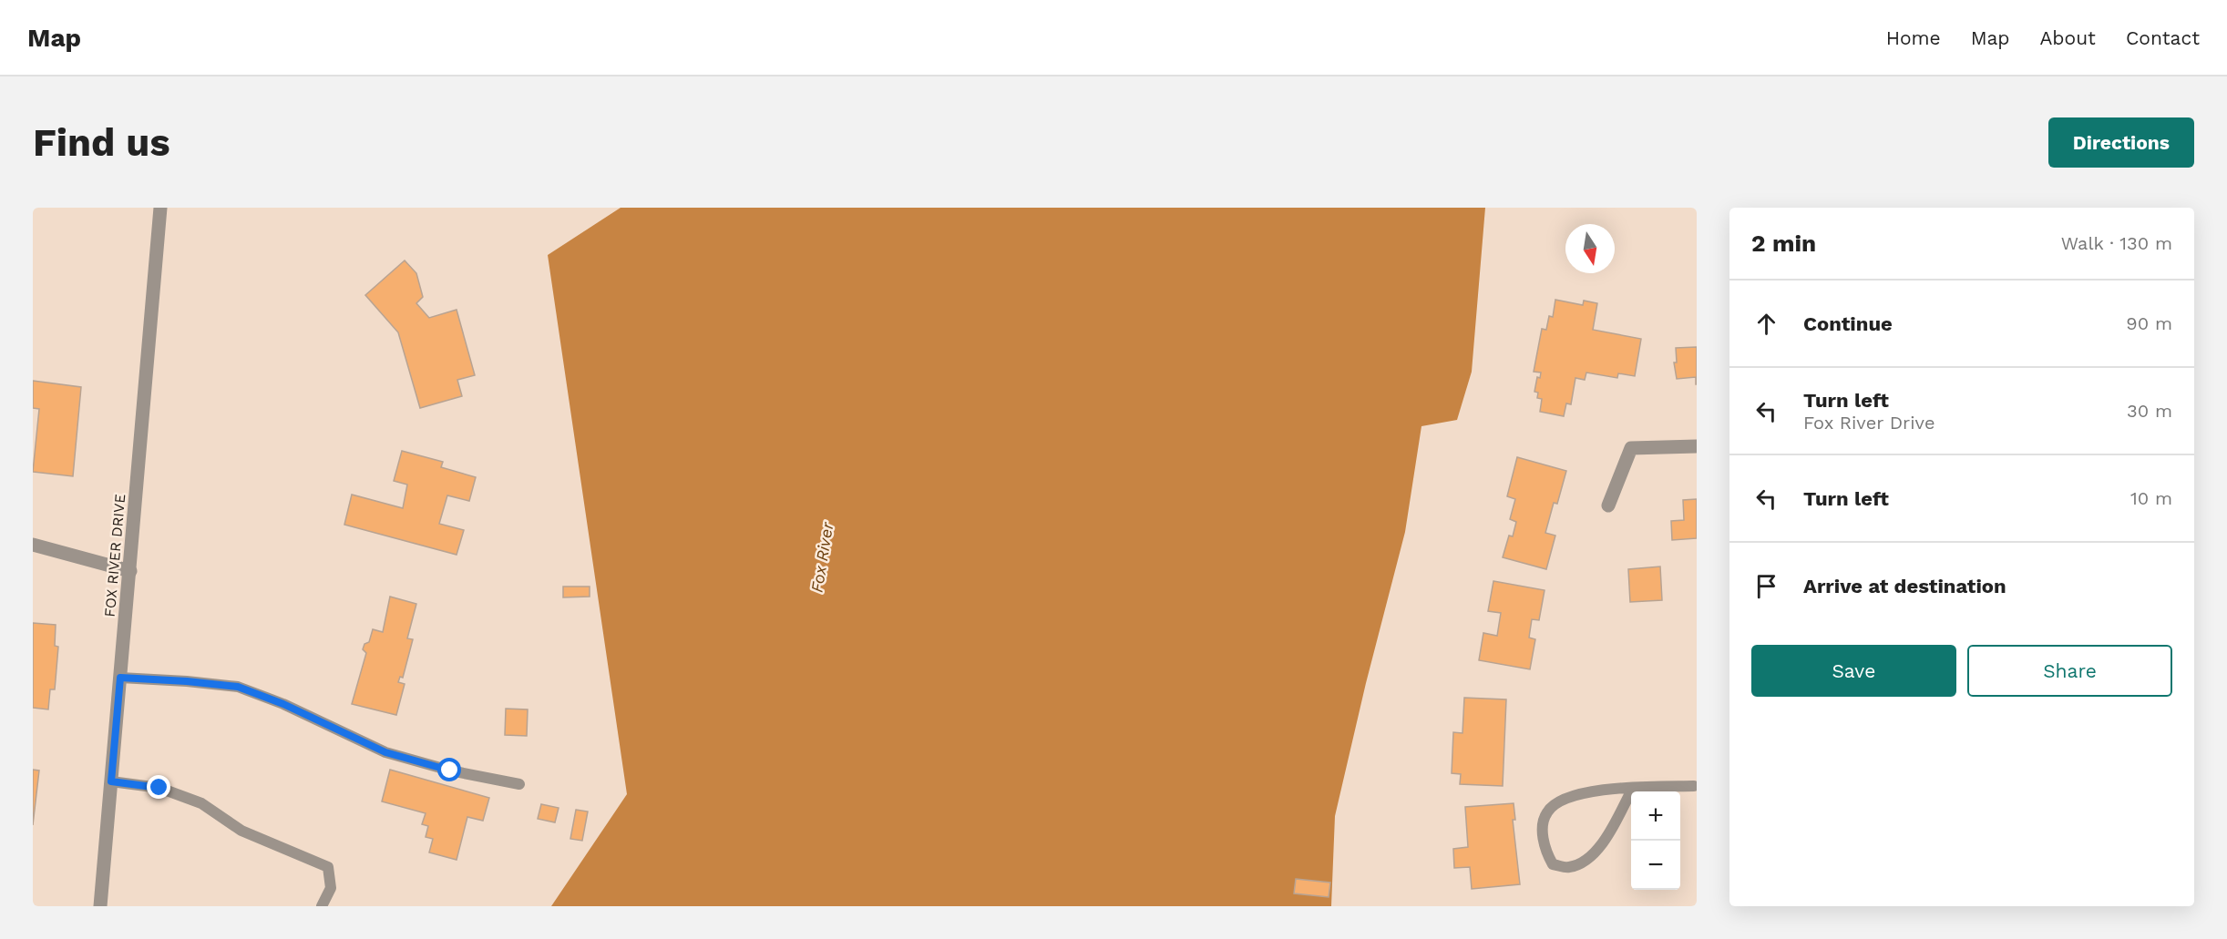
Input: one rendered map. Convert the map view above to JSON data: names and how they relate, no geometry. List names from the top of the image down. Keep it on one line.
{"streets":{"street":["FOX RIVER DRIVE"]},"water":["Fox River"],"north":"bottom","page":{"header":"Map","nav":["Home","Map","About","Contact"],"buttons":["Directions",["Save","Share"]],"title":"Find us","heading":["2 min","Walk · 130 m"],"list":[["Continue","90 m"],["Turn left","Fox River Drive","30 m"],["Turn left","10 m"],"Arrive at destination"],"map_buttons":["+","−"]}}
